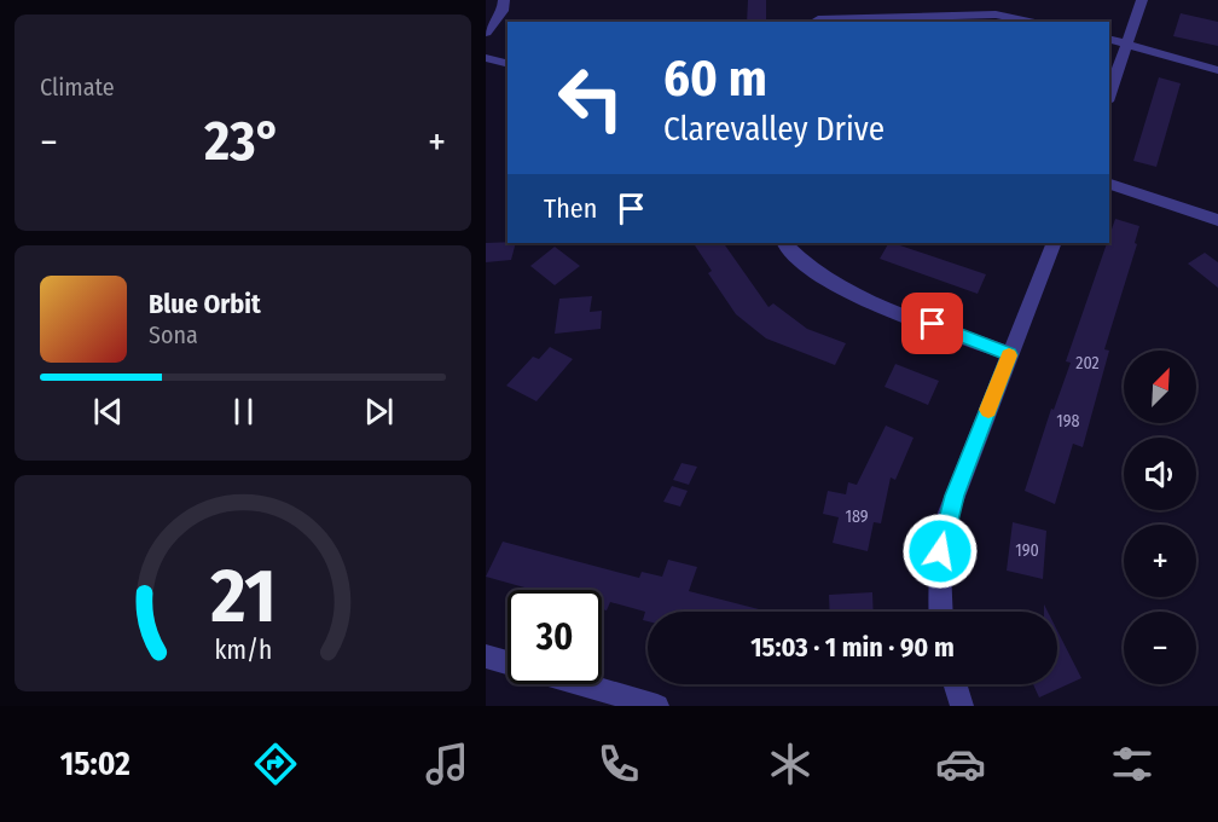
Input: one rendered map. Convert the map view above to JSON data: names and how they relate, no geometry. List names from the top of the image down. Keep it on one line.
{"house_numbers":["202","198","189","190"],"north":"top right","page":{"tile":"Climate","turn":["60 m","Clarevalley Drive"],"heat":["−","23°","+"],"then":"Then","song":["Blue Orbit","Sona"],"map_buttons":["+","−"],"limit":"30","trip":"15:03 · 1 min · 90 m","tabs":"15:02","gauge":["21","km/h"]}}
